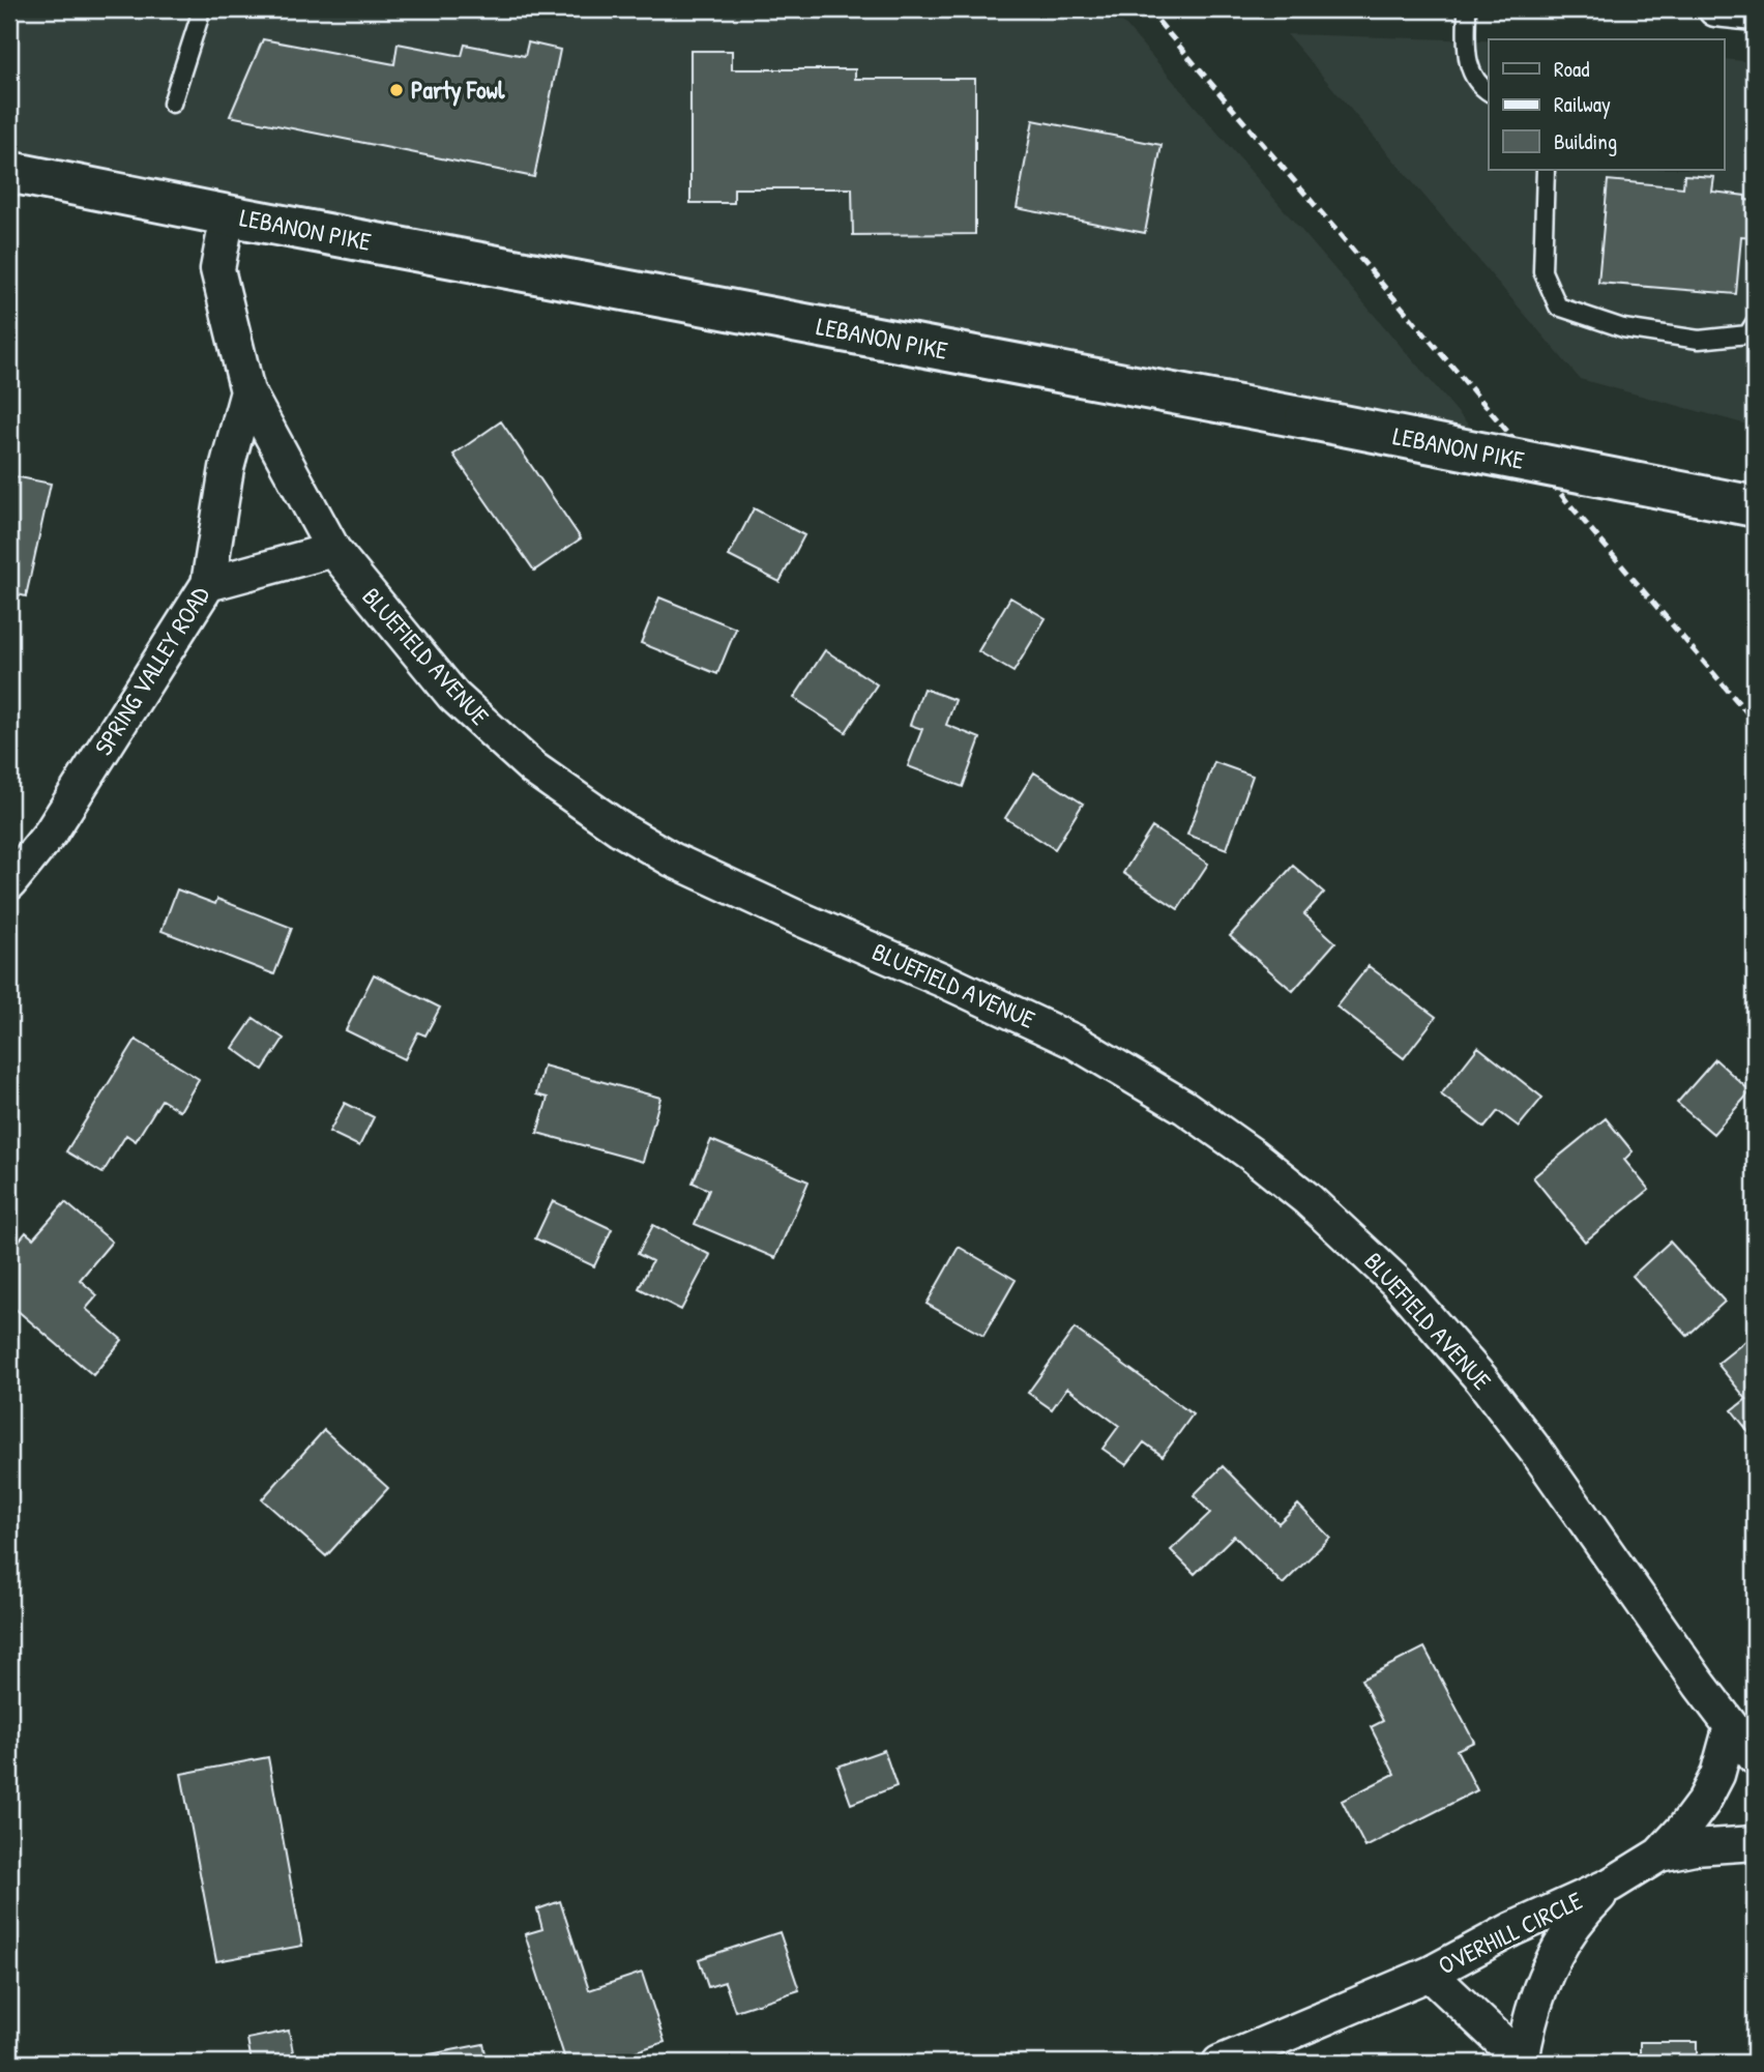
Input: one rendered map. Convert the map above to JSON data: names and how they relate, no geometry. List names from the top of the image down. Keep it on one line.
{"streets":{"main road":["LEBANON PIKE"],"street":["BLUEFIELD AVENUE","SPRING VALLEY ROAD","OVERHILL CIRCLE"]},"crossings":[["LEBANON PIKE","BLUEFIELD AVENUE"],["BLUEFIELD AVENUE","SPRING VALLEY ROAD"],["BLUEFIELD AVENUE","OVERHILL CIRCLE"]],"places":["Party Fowl"],"legend":["Road","Railway","Building"]}
